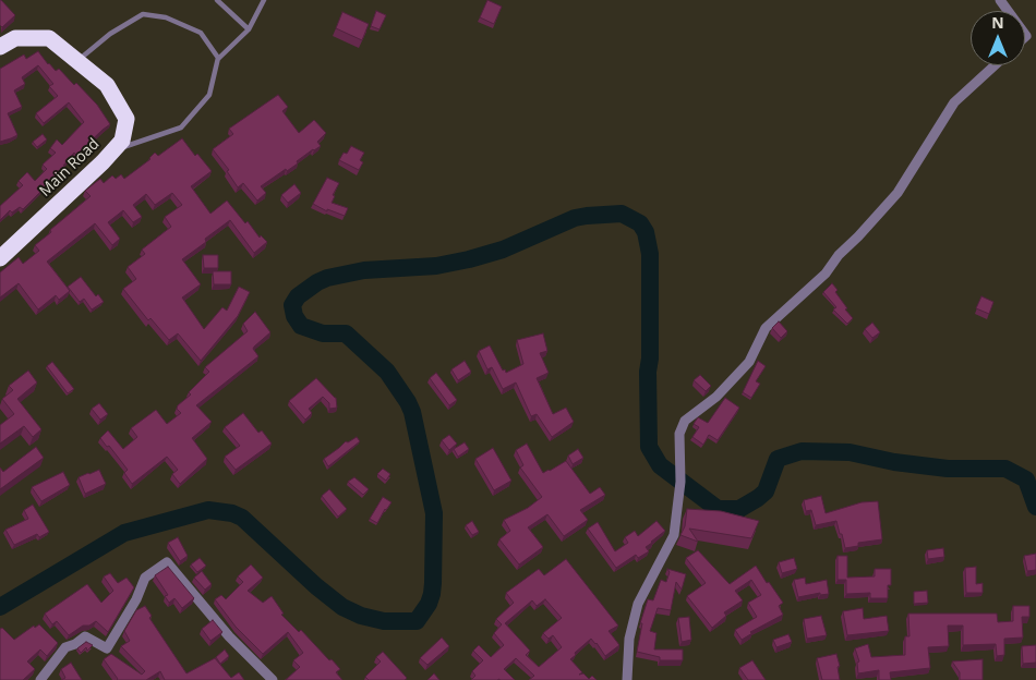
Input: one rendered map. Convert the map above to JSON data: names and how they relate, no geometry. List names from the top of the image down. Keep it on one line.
{"streets":{"highway":["Main Road"]},"north":"top"}
